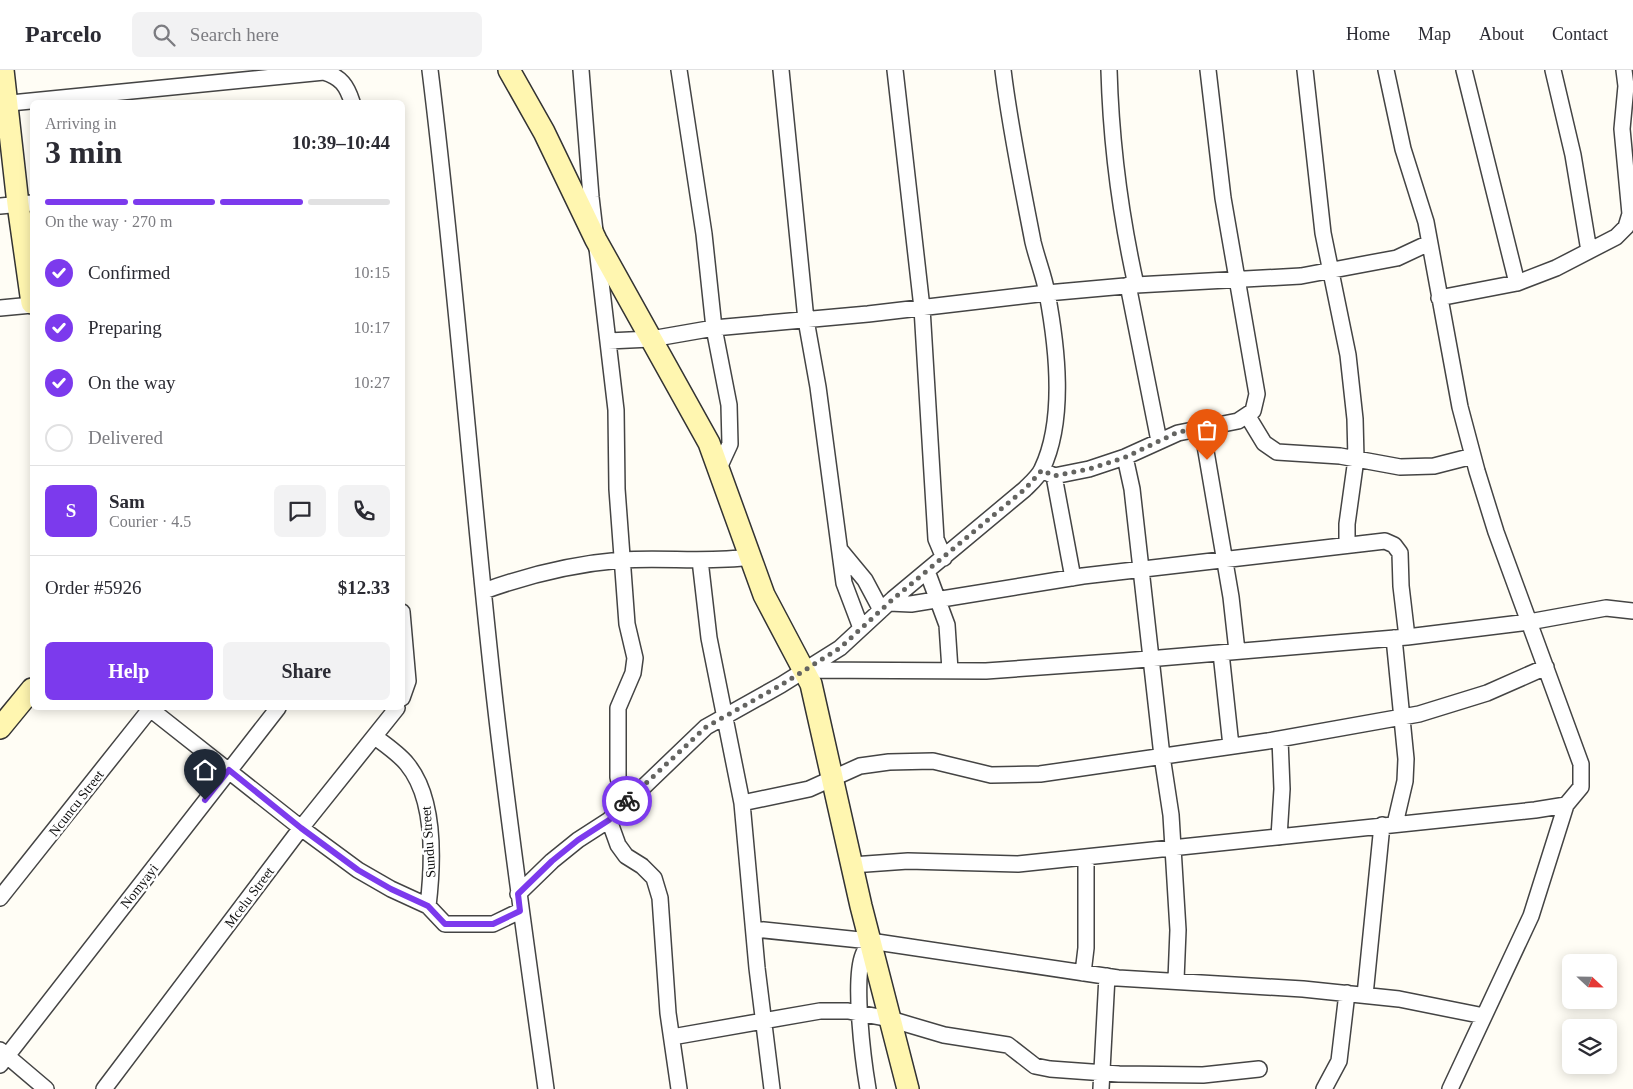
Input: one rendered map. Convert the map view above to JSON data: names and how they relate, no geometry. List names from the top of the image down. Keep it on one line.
{"streets":{"street":["Ncuncu Street","Sundu Street","Nomyayi","Mcelu Street"]},"crossings":[["Sundu Street","Mcelu Street"]],"north":"right","page":{"header":"Parcelo","search":"Search here","nav":["Home","Map","About","Contact"],"heading":["3 min","Arriving in","10:39–10:44"],"panel":["Sam","Courier · 4.5","Order #5926","$12.33"],"bar":"On the way · 270 m","list":[["Confirmed","10:15"],["Preparing","10:17"],["On the way","10:27"],"Delivered"],"round":"S","buttons":["Help","Share"]}}
